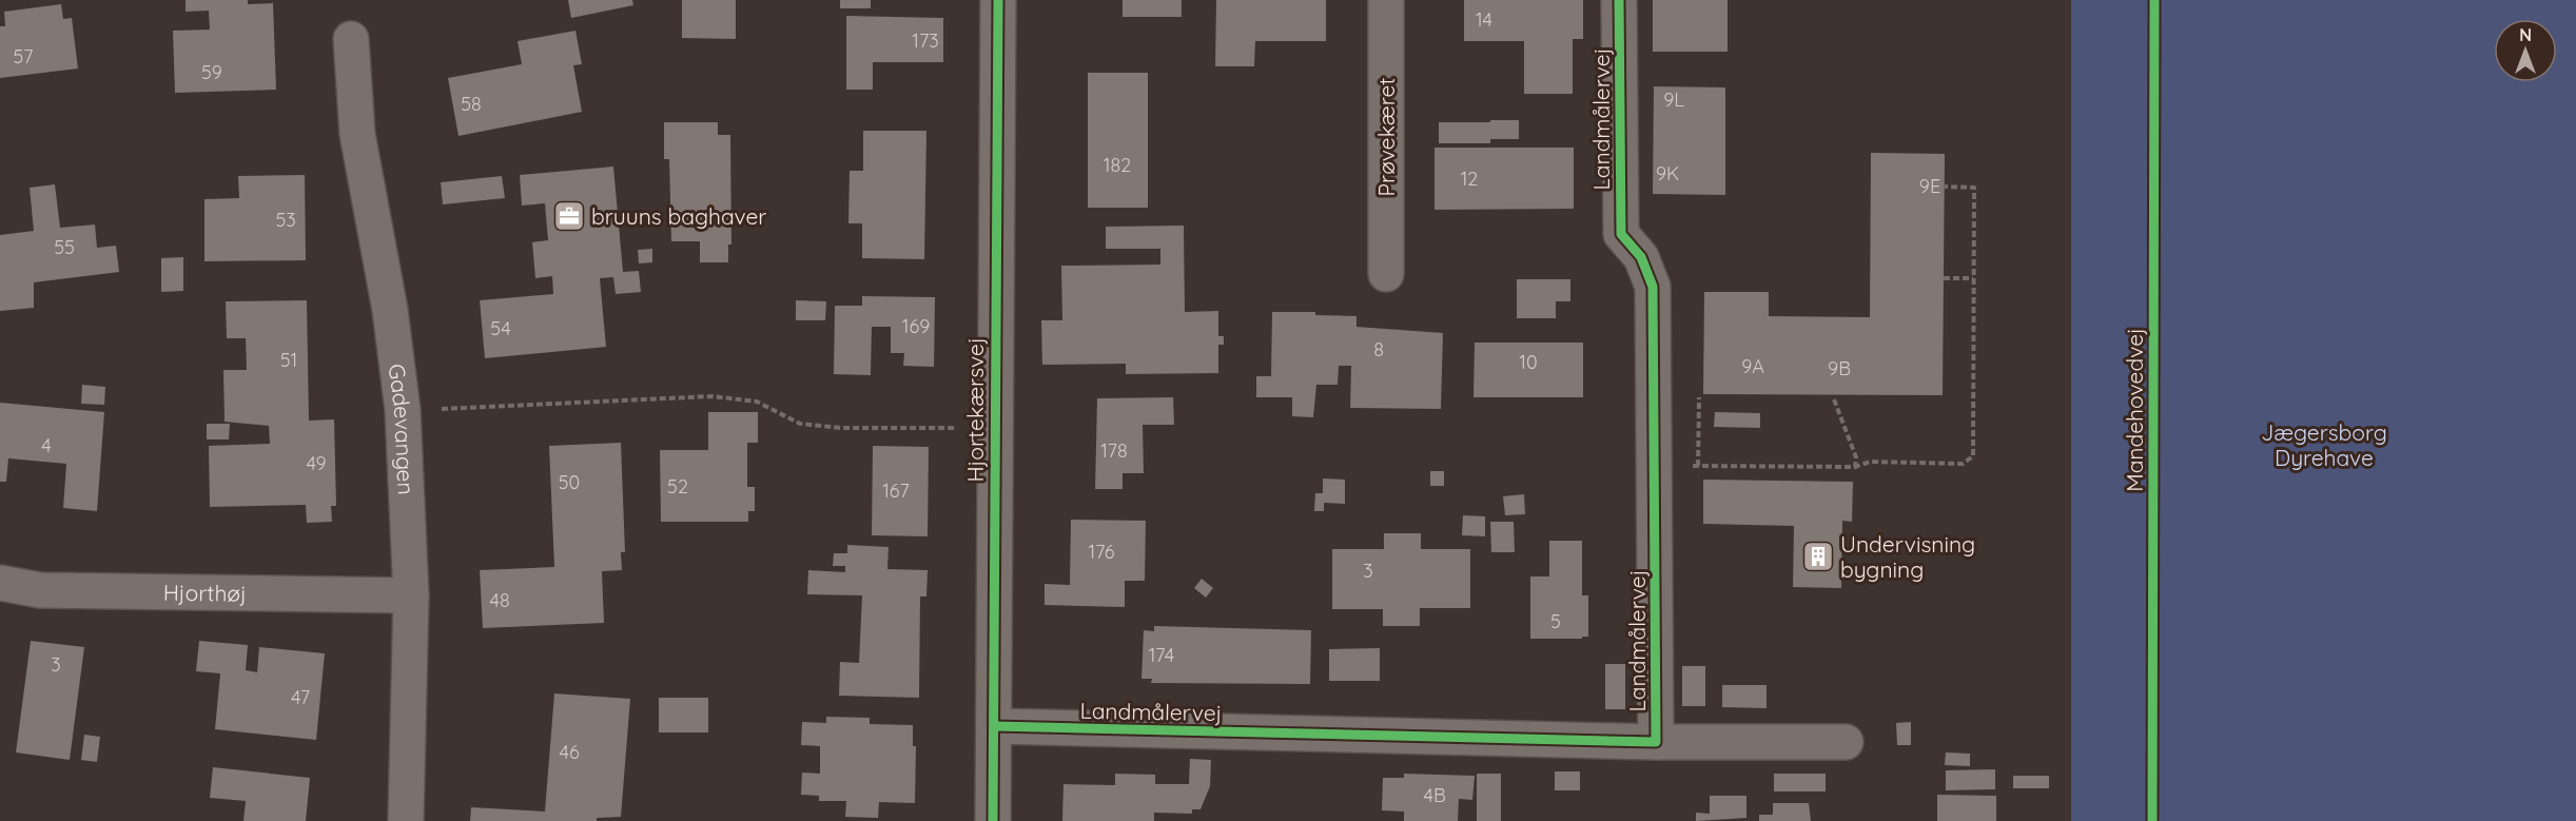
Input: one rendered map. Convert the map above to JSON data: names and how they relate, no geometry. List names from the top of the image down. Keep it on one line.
{"streets":{"street":["Landmålervej","Prøvekæret","Hjortekærsvej","Gadevangen","Hjorthøj"],"cycle path":["Mandehovedvej"]},"crossings":[["Landmålervej","Hjortekærsvej"],["Gadevangen","Hjorthøj"]],"parks":["Jægersborg Dyrehave"],"places":{"office":["bruuns baghaver"],"building":["Undervisning bygning"]},"house_numbers":["14","173","57","59","9L","58","182","9K","12","9E","53","55","169","54","8","51","10","9A","9B","4","178","49","50","52","167","176","3","48","5","174","3","47","46","4B"],"north":"top"}
